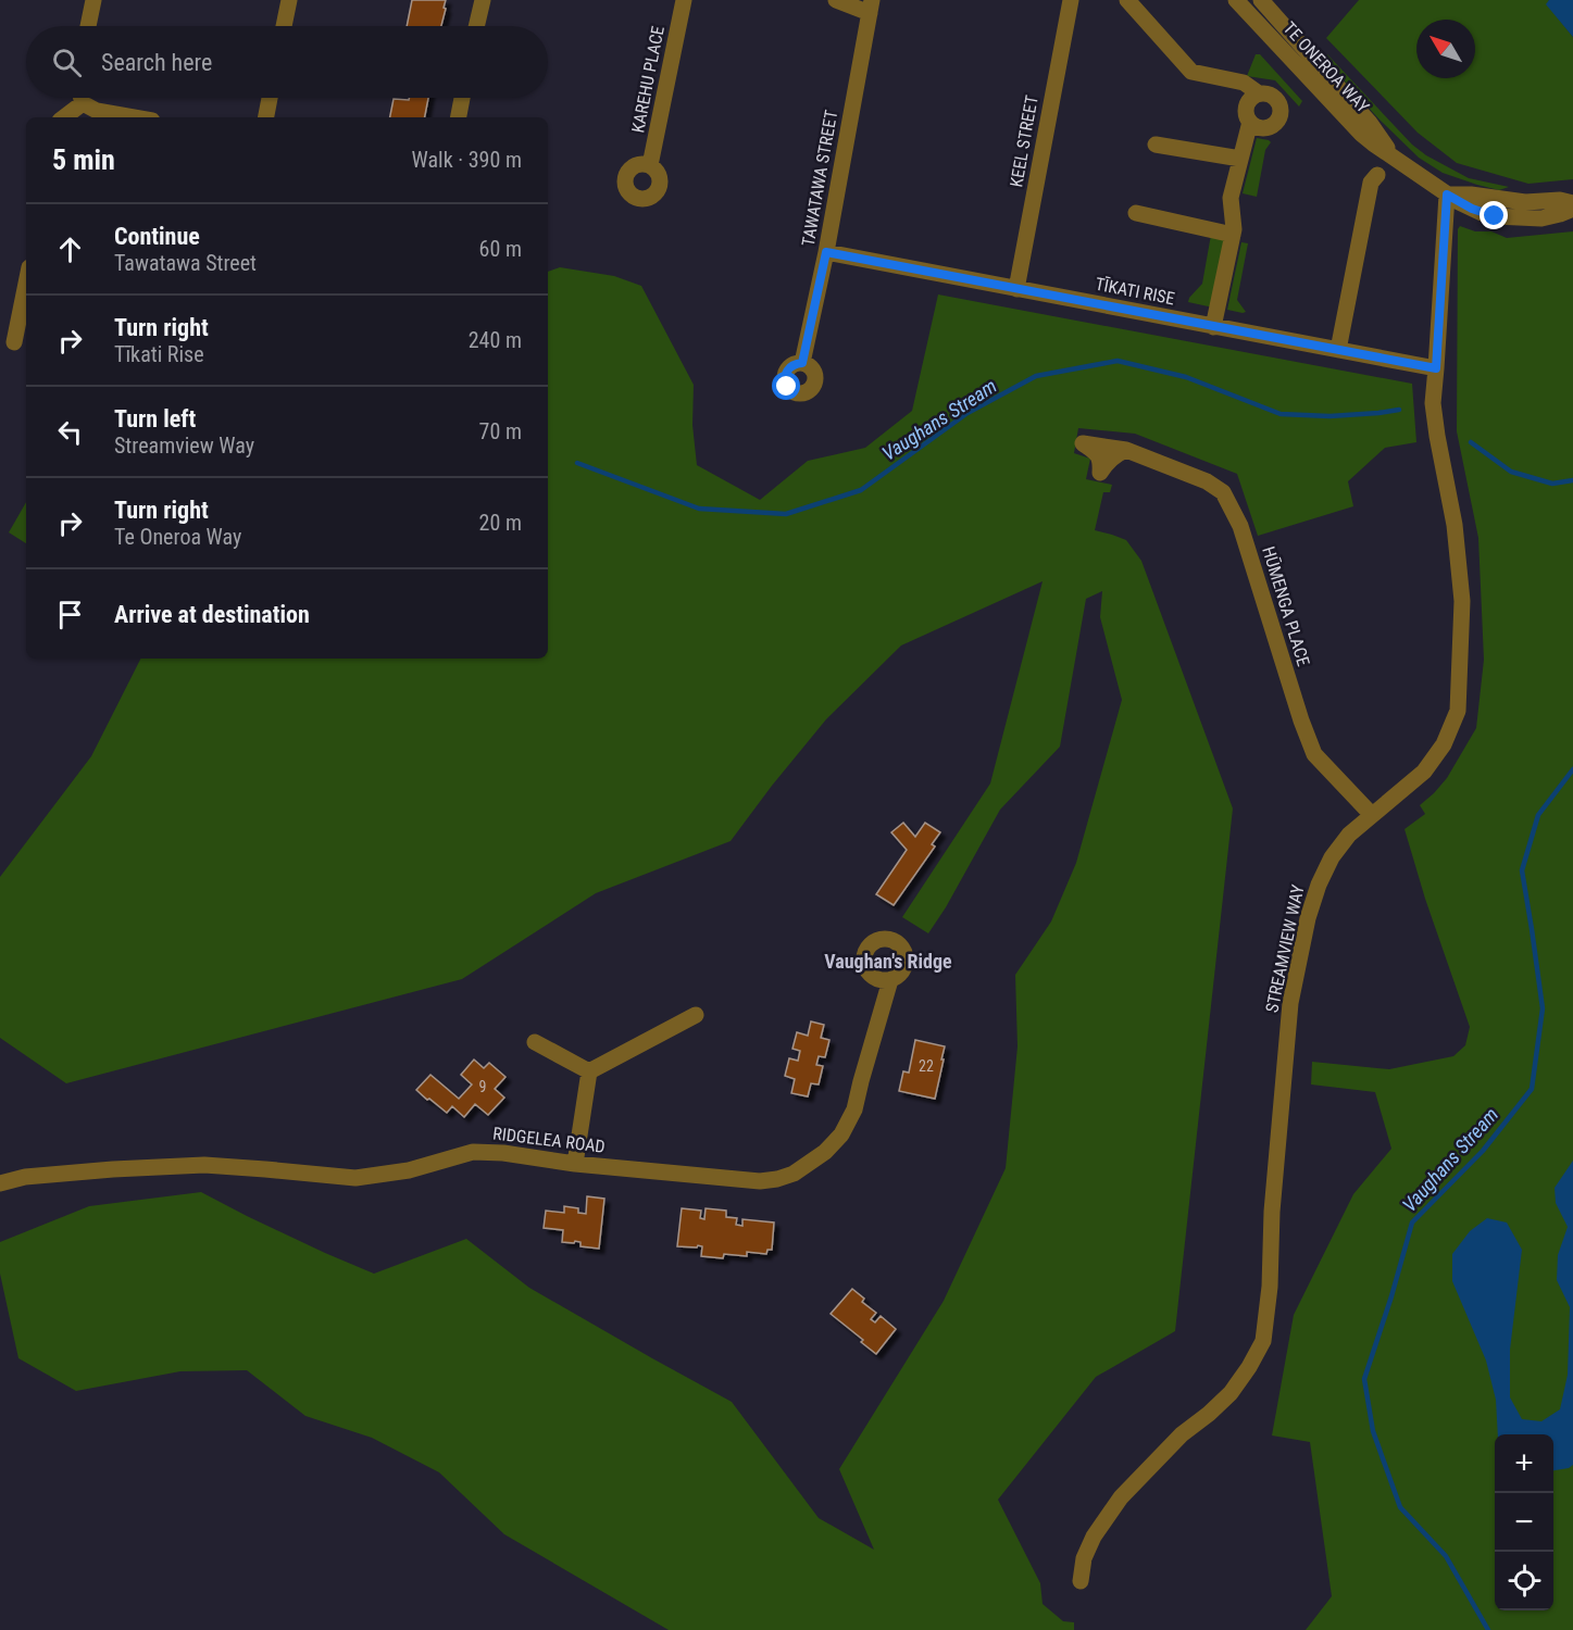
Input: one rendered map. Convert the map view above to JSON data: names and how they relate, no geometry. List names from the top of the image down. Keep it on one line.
{"streets":{"street":["TE ONEROA WAY","KAREHU PLACE","KEEL STREET","TAWATAWA STREET","TĪKATI RISE","HŪMENGA PLACE","STREAMVIEW WAY","RIDGELEA ROAD"]},"crossings":[["TE ONEROA WAY","STREAMVIEW WAY"],["KEEL STREET","TĪKATI RISE"],["TAWATAWA STREET","TĪKATI RISE"],["TĪKATI RISE","STREAMVIEW WAY"],["HŪMENGA PLACE","STREAMVIEW WAY"]],"districts":["Vaughan's Ridge"],"water":["Vaughans Stream"],"house_numbers":["22","9"],"north":"top left","page":{"search":"Search here","heading":["5 min","Walk · 390 m"],"list":[["Continue","Tawatawa Street","60 m"],["Turn right","Tīkati Rise","240 m"],["Turn left","Streamview Way","70 m"],["Turn right","Te Oneroa Way","20 m"],"Arrive at destination"],"map_buttons":["+","−"]}}
